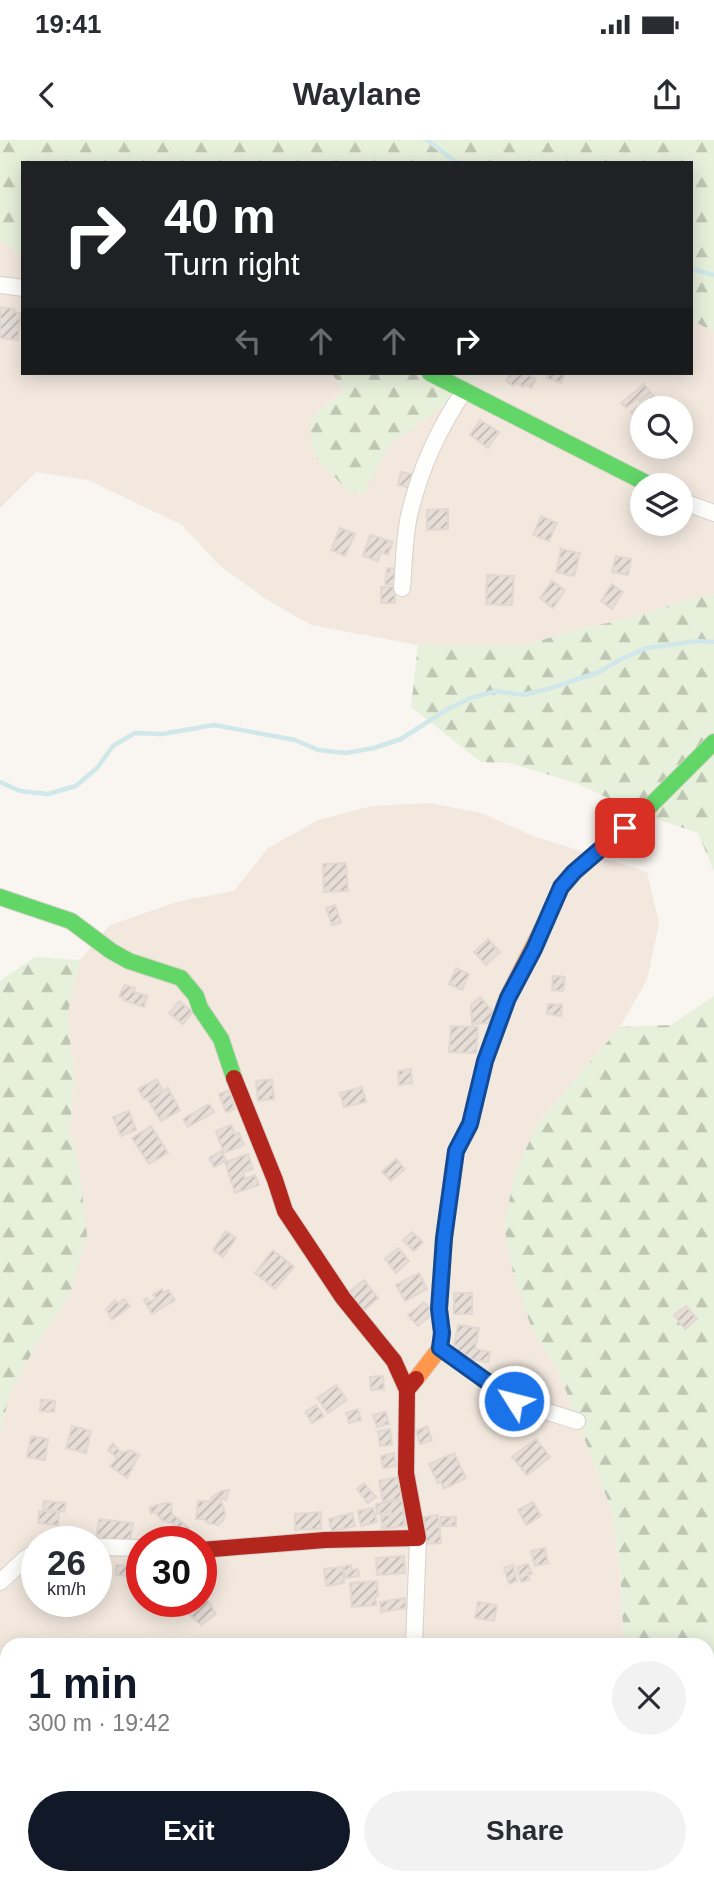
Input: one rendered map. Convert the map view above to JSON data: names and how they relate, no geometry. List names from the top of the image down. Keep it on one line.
{"page":{"status":"19:41","header":"Waylane","turn":["40 m","Turn right"],"speed":"26 km/h","limit":"30","heading":["1 min","300 m · 19:42"],"buttons":["Exit","Share"]}}
